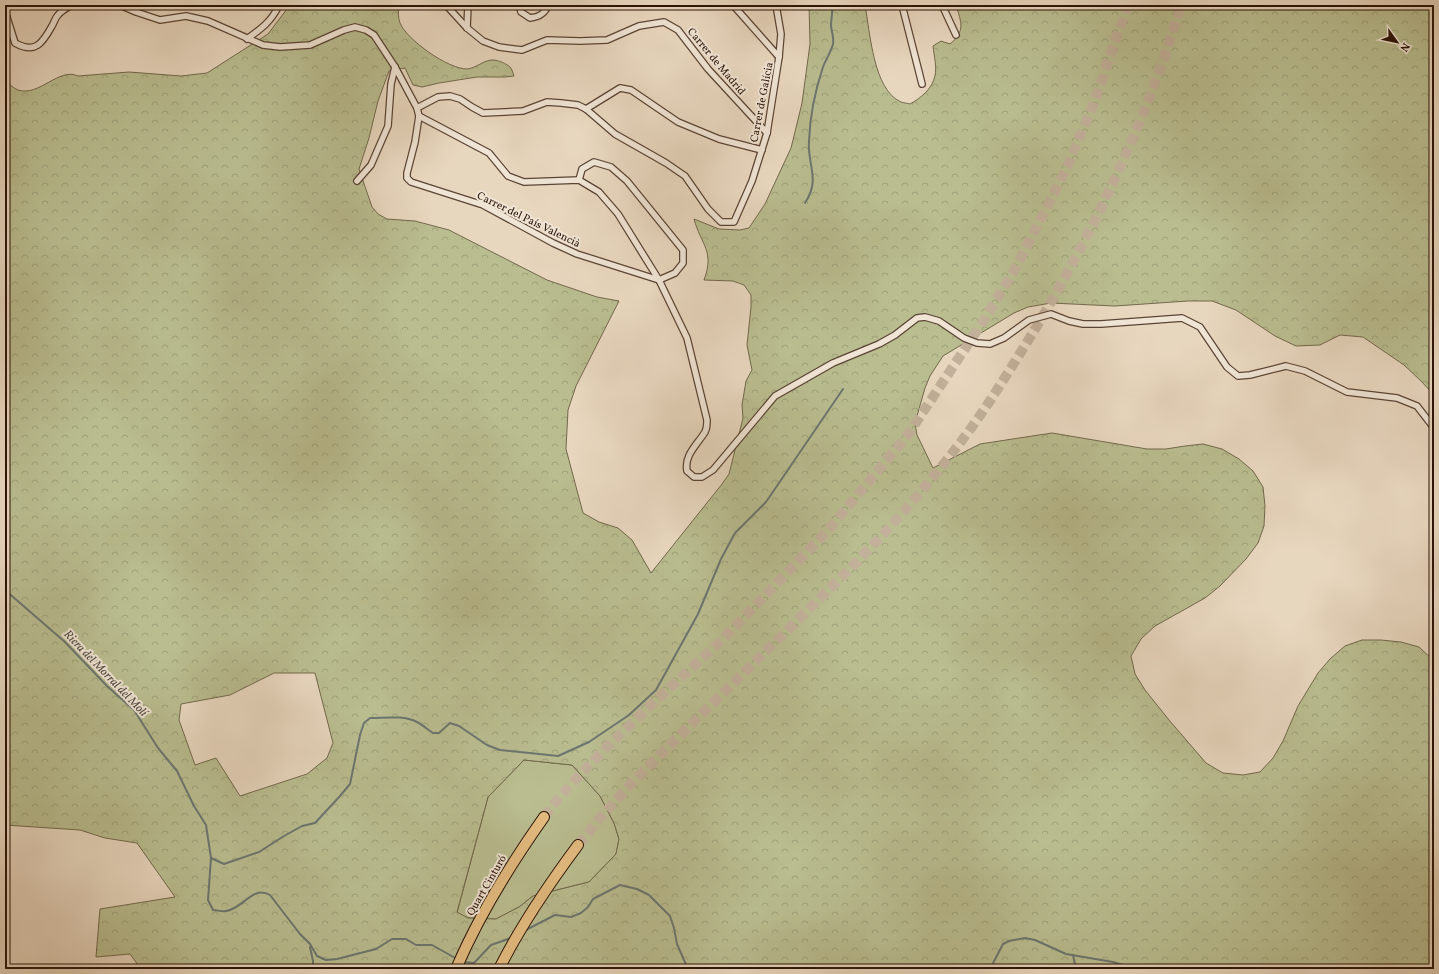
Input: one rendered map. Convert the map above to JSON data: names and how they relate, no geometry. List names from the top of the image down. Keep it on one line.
{"streets":{"highway":["Quart Cinturó"],"street":["Carrer de Madrid","Carrer de Galícia","Carrer del País Valencià"]},"crossings":[["Carrer de Madrid","Carrer de Galícia"]],"water":["Riera del Morral del Molí"],"north":"bottom right"}
